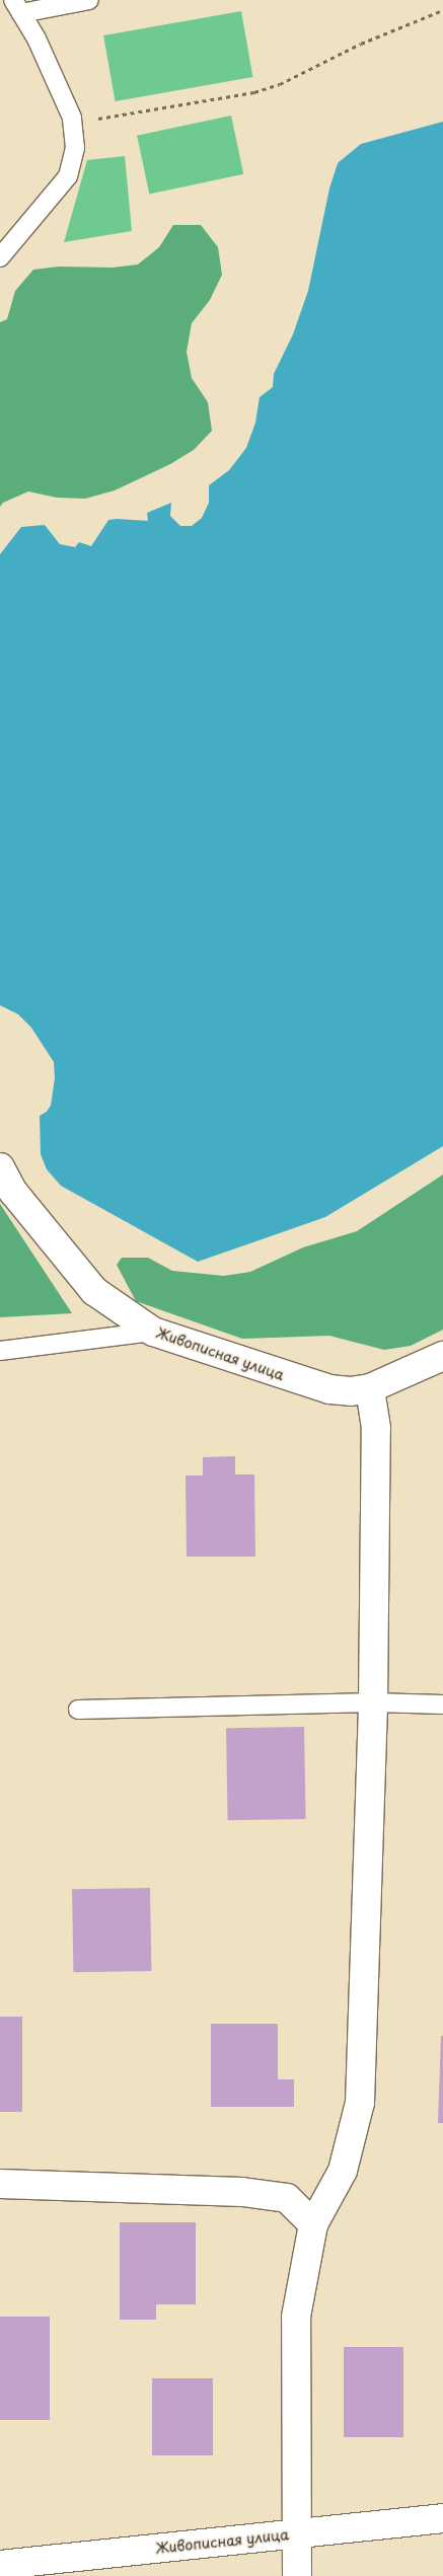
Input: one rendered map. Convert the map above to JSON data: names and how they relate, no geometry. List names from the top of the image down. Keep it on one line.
{"streets":{"street":["Живописная улица"]}}
